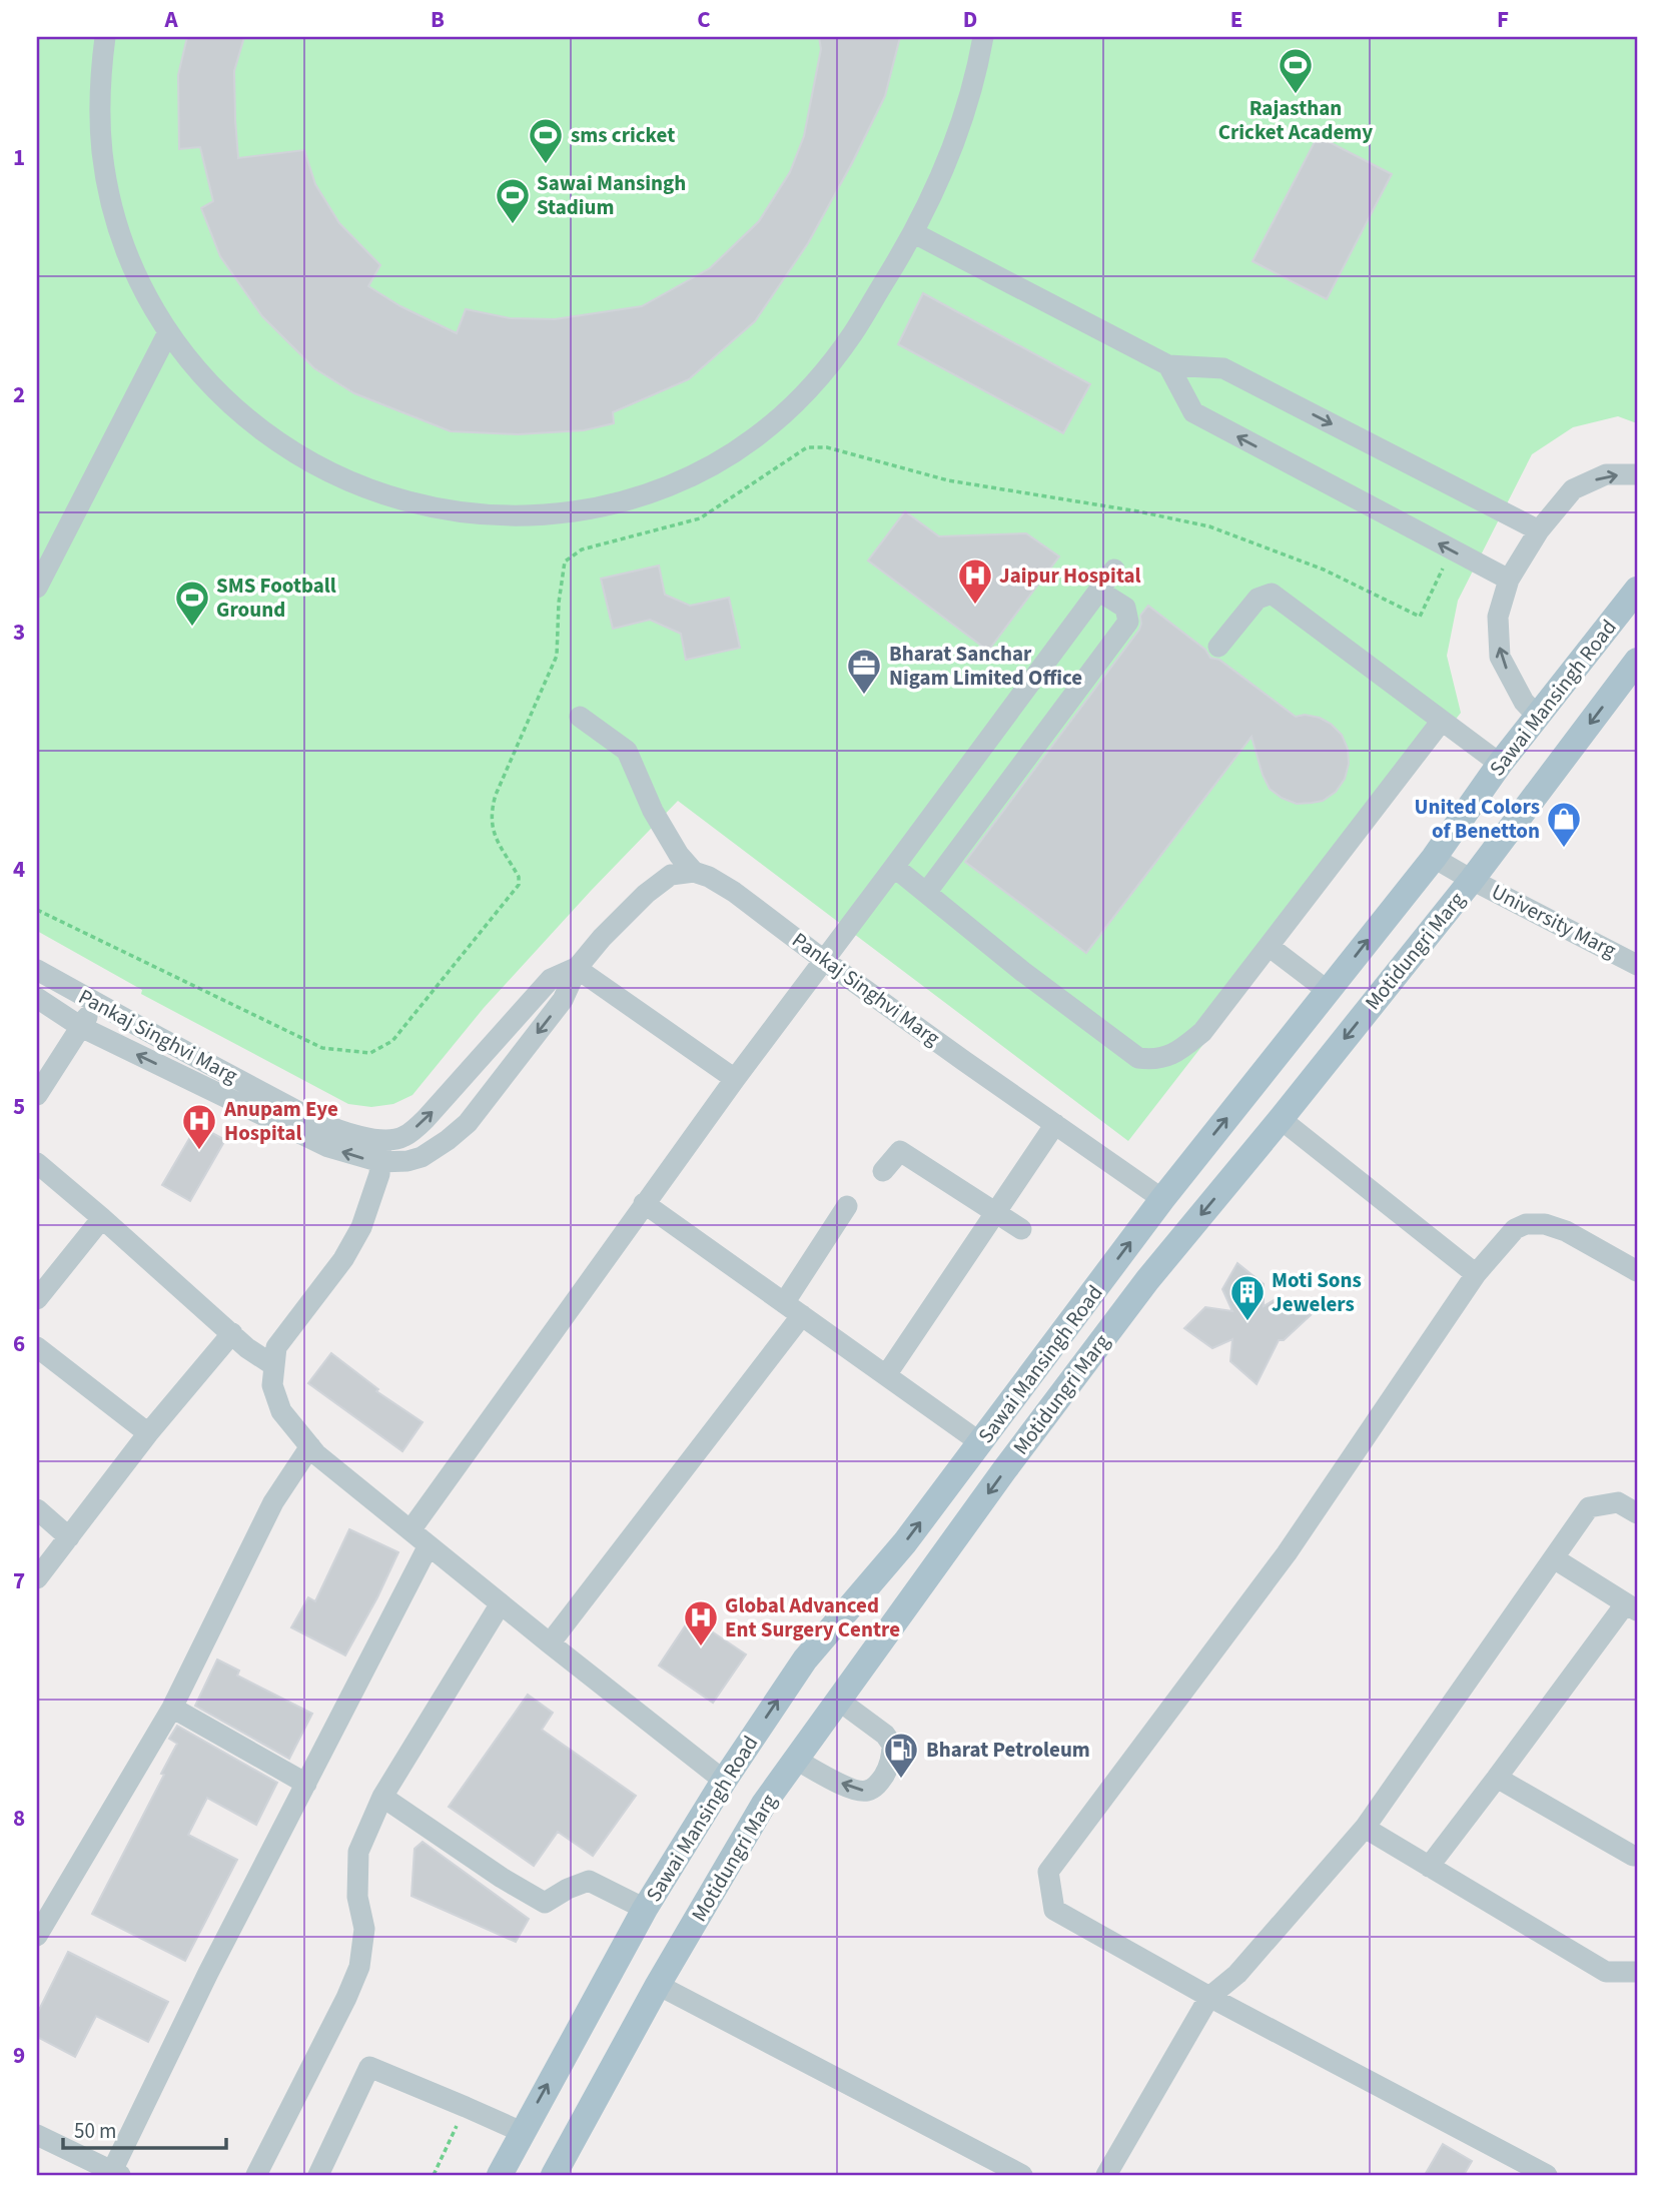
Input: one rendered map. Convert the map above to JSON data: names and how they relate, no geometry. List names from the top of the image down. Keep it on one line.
{"streets":{"main road":["Sawai Mansingh Road","Motidungri Marg"],"street":["University Marg","Pankaj Singhvi Marg"]},"crossings":[["Sawai Mansingh Road","University Marg"],["Sawai Mansingh Road","Pankaj Singhvi Marg"],["University Marg","Motidungri Marg"]],"one_way":["Sawai Mansingh Road","Motidungri Marg"],"places":{"sports":["Rajasthan Cricket Academy","sms cricket","Sawai Mansingh Stadium","SMS Football Ground"],"hospital":["Jaipur Hospital","Anupam Eye Hospital","Global Advanced Ent Surgery Centre"],"office":["Bharat Sanchar Nigam Limited Office"],"shop":["United Colors of Benetton"],"building":["Moti Sons Jewelers"],"fuel station":["Bharat Petroleum"]},"scale_bar":"50 m","grid":{"columns":["A","B","C","D","E","F"],"rows":["1","2","3","4","5","6","7","8","9"]}}
